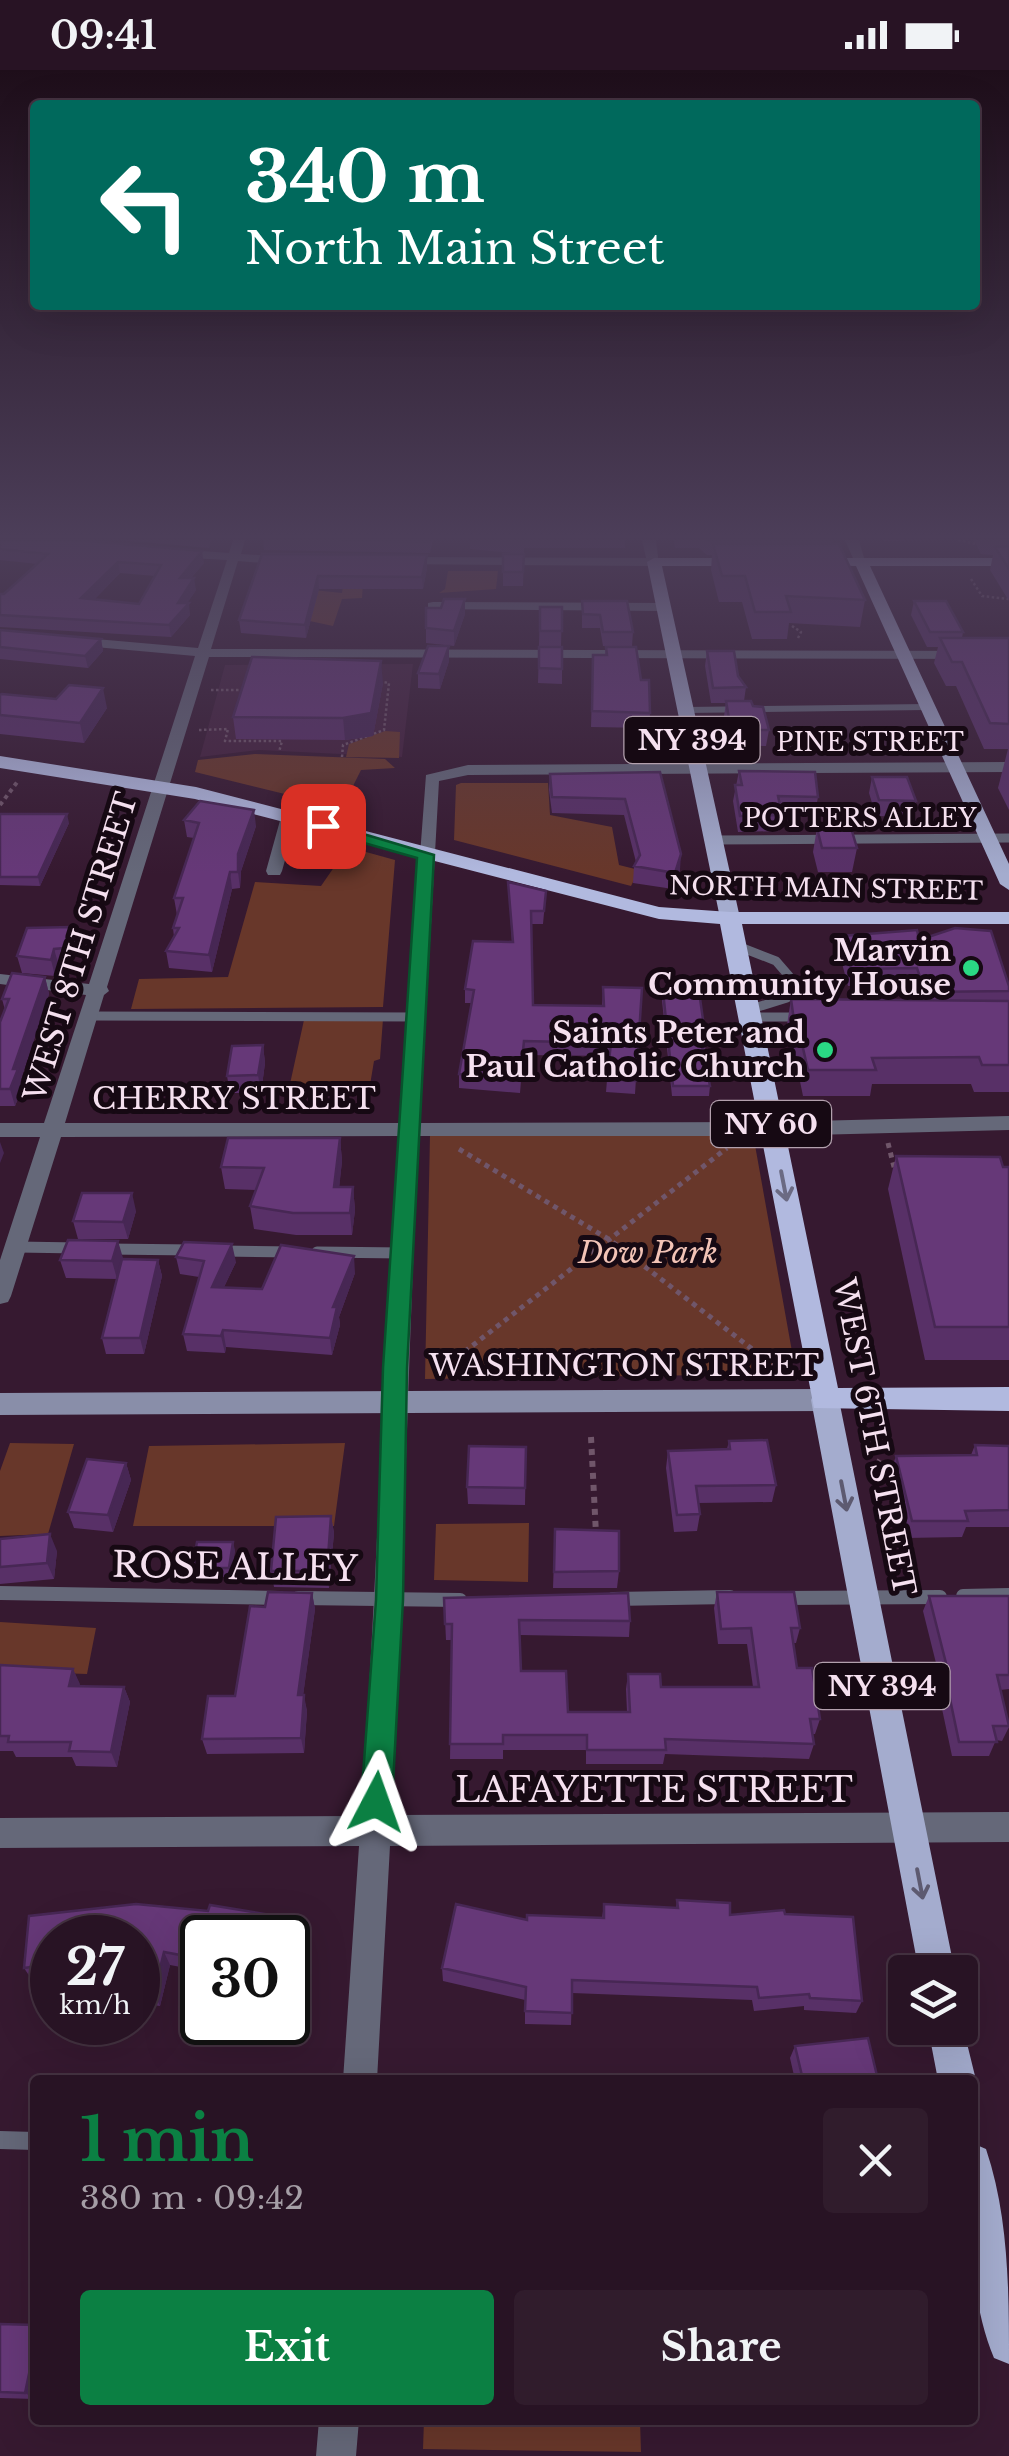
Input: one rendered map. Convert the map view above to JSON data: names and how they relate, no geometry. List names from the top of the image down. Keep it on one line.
{"streets":{"highway":["NORTH MAIN STREET","NY 60","WASHINGTON STREET","WEST 6TH STREET"],"main road":["NY 394"],"street":["PINE STREET","WEST 8TH STREET","CHERRY STREET","LAFAYETTE STREET"],"lane":["POTTERS ALLEY","ROSE ALLEY"]},"crossings":[["NY 394","PINE STREET"],["NY 394","POTTERS ALLEY"],["NY 394","NORTH MAIN STREET"],["NY 394","WEST 6TH STREET"],["PINE STREET","NORTH MAIN STREET"],["NORTH MAIN STREET","WEST 8TH STREET"],["NORTH MAIN STREET","WEST 6TH STREET"],["WEST 8TH STREET","CHERRY STREET"],["CHERRY STREET","WEST 6TH STREET"],["WASHINGTON STREET","WEST 6TH STREET"],["WEST 6TH STREET","LAFAYETTE STREET"]],"one_way":["WEST 6TH STREET"],"parks":["Dow Park"],"places":["Marvin Community House","Saints Peter and Paul Catholic Church"],"page":{"status":"09:41","turn":["340 m","North Main Street"],"speed":"27 km/h","limit":"30","heading":["1 min","380 m · 09:42"],"buttons":["Exit","Share"]}}
